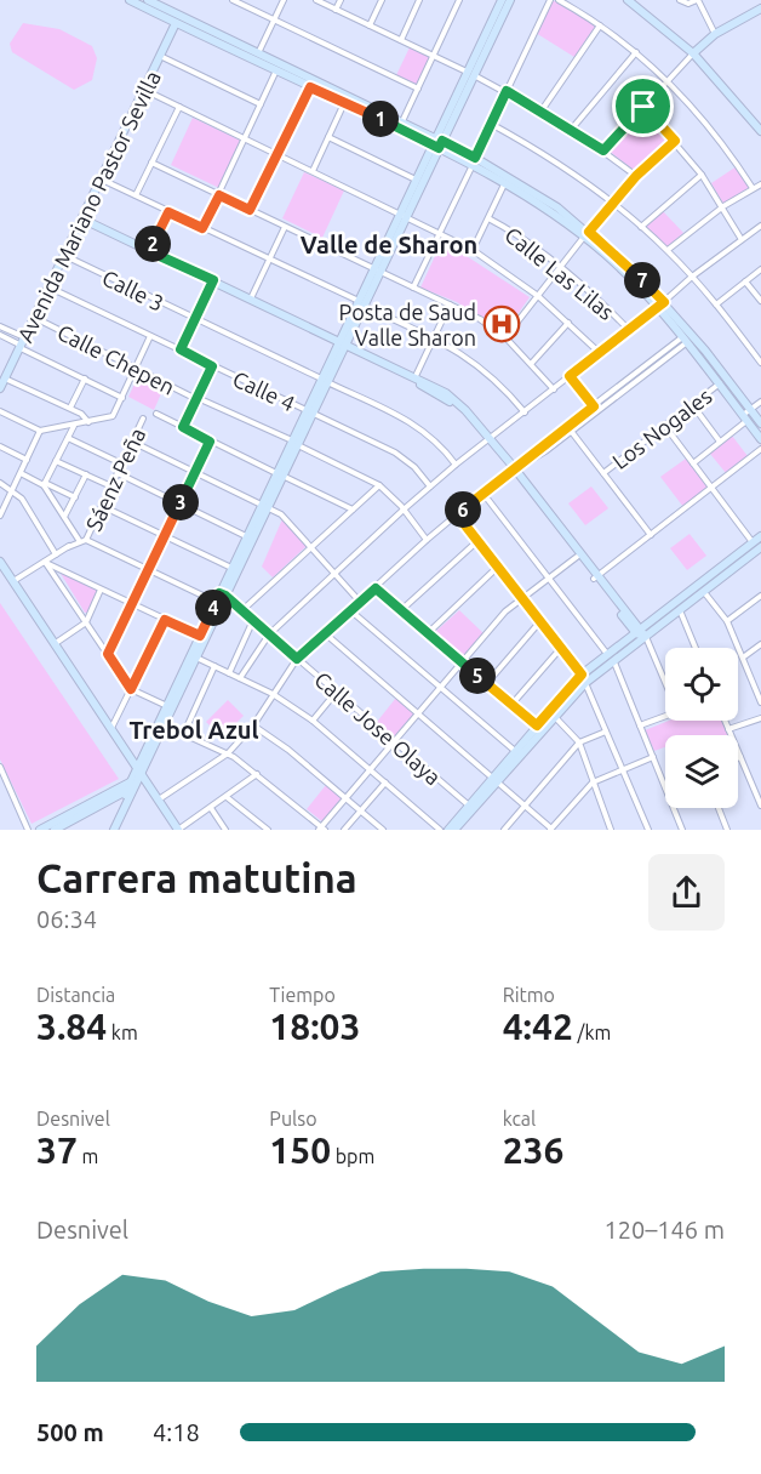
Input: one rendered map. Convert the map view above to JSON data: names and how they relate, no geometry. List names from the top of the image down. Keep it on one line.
{"streets":{"street":["Avenida Mariano Pastor Sevilla","Calle Las Lilas","Calle 3","Calle Chepen","Calle 4","Los Nogales","Sáenz Peña","Calle Jose Olaya"]},"crossings":[["Avenida Mariano Pastor Sevilla","Calle 3"],["Avenida Mariano Pastor Sevilla","Calle Chepen"],["Avenida Mariano Pastor Sevilla","Calle 4"]],"districts":["Valle de Sharon","Trebol Azul"],"places":{"hospital":["Posta de Saud Valle Sharon"]},"page":{"pins":["1","2","7","3","6","4","5"],"heading":["Carrera matutina","06:34"],"stats":[["Distancia","3.84 km"],["Tiempo","18:03"],["Ritmo","4:42 /km"],["Desnivel","37 m"],["Pulso","150 bpm"],["kcal","236"]],"chart":["Desnivel","120–146 m"],"list":[{"name":"500 m","note":"4:18"}]}}
